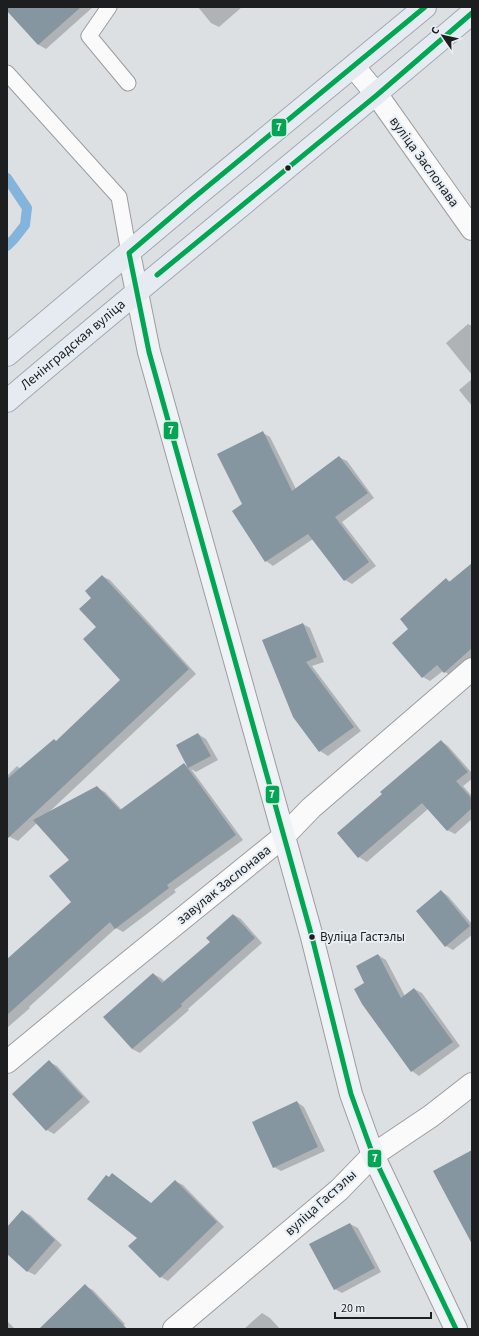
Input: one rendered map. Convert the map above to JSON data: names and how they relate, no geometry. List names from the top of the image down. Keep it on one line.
{"streets":{"main road":["Ленінградская вуліца"],"street":["вуліца Заслонава","завулак Заслонава","вуліца Гастэлы"]},"crossings":[["вуліца Заслонава","Ленінградская вуліца"]],"places":["Вуліца Гастэлы"],"lines":["transit line 7"],"scale_bar":"20 m","north":"top left"}
